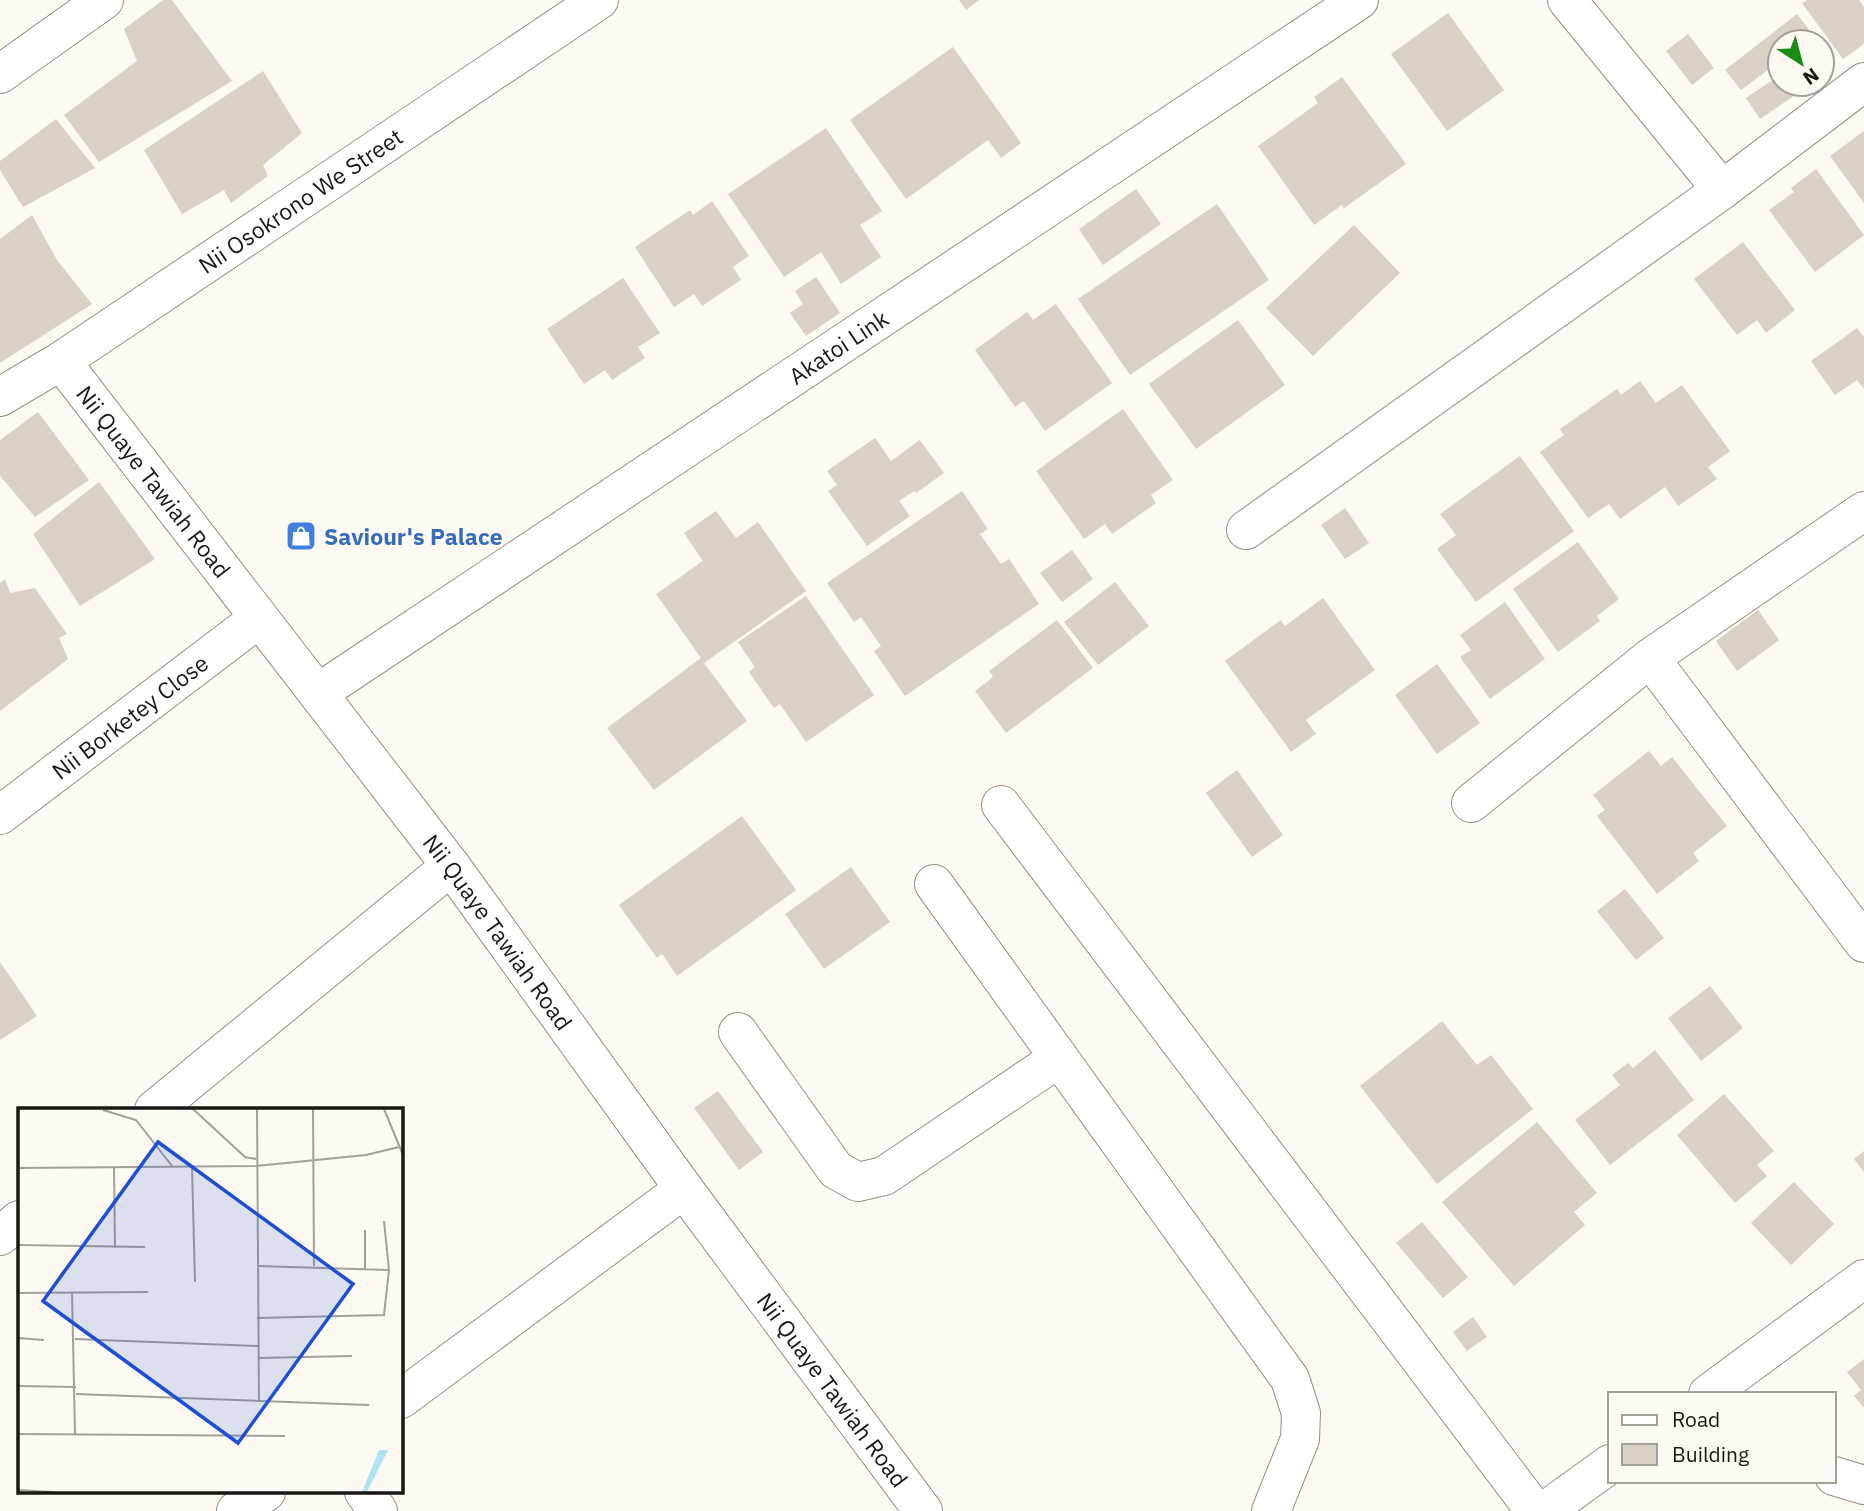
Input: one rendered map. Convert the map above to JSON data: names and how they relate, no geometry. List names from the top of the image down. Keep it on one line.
{"streets":{"street":["Nii Osokrono We Street","Akatoi Link","Nii Quaye Tawiah Road","Nii Borketey Close"]},"crossings":[["Nii Osokrono We Street","Nii Quaye Tawiah Road"],["Akatoi Link","Nii Quaye Tawiah Road"],["Nii Quaye Tawiah Road","Nii Borketey Close"]],"places":{"shop":["Saviour's Palace"]},"legend":["Road","Building"],"north":"bottom right"}
